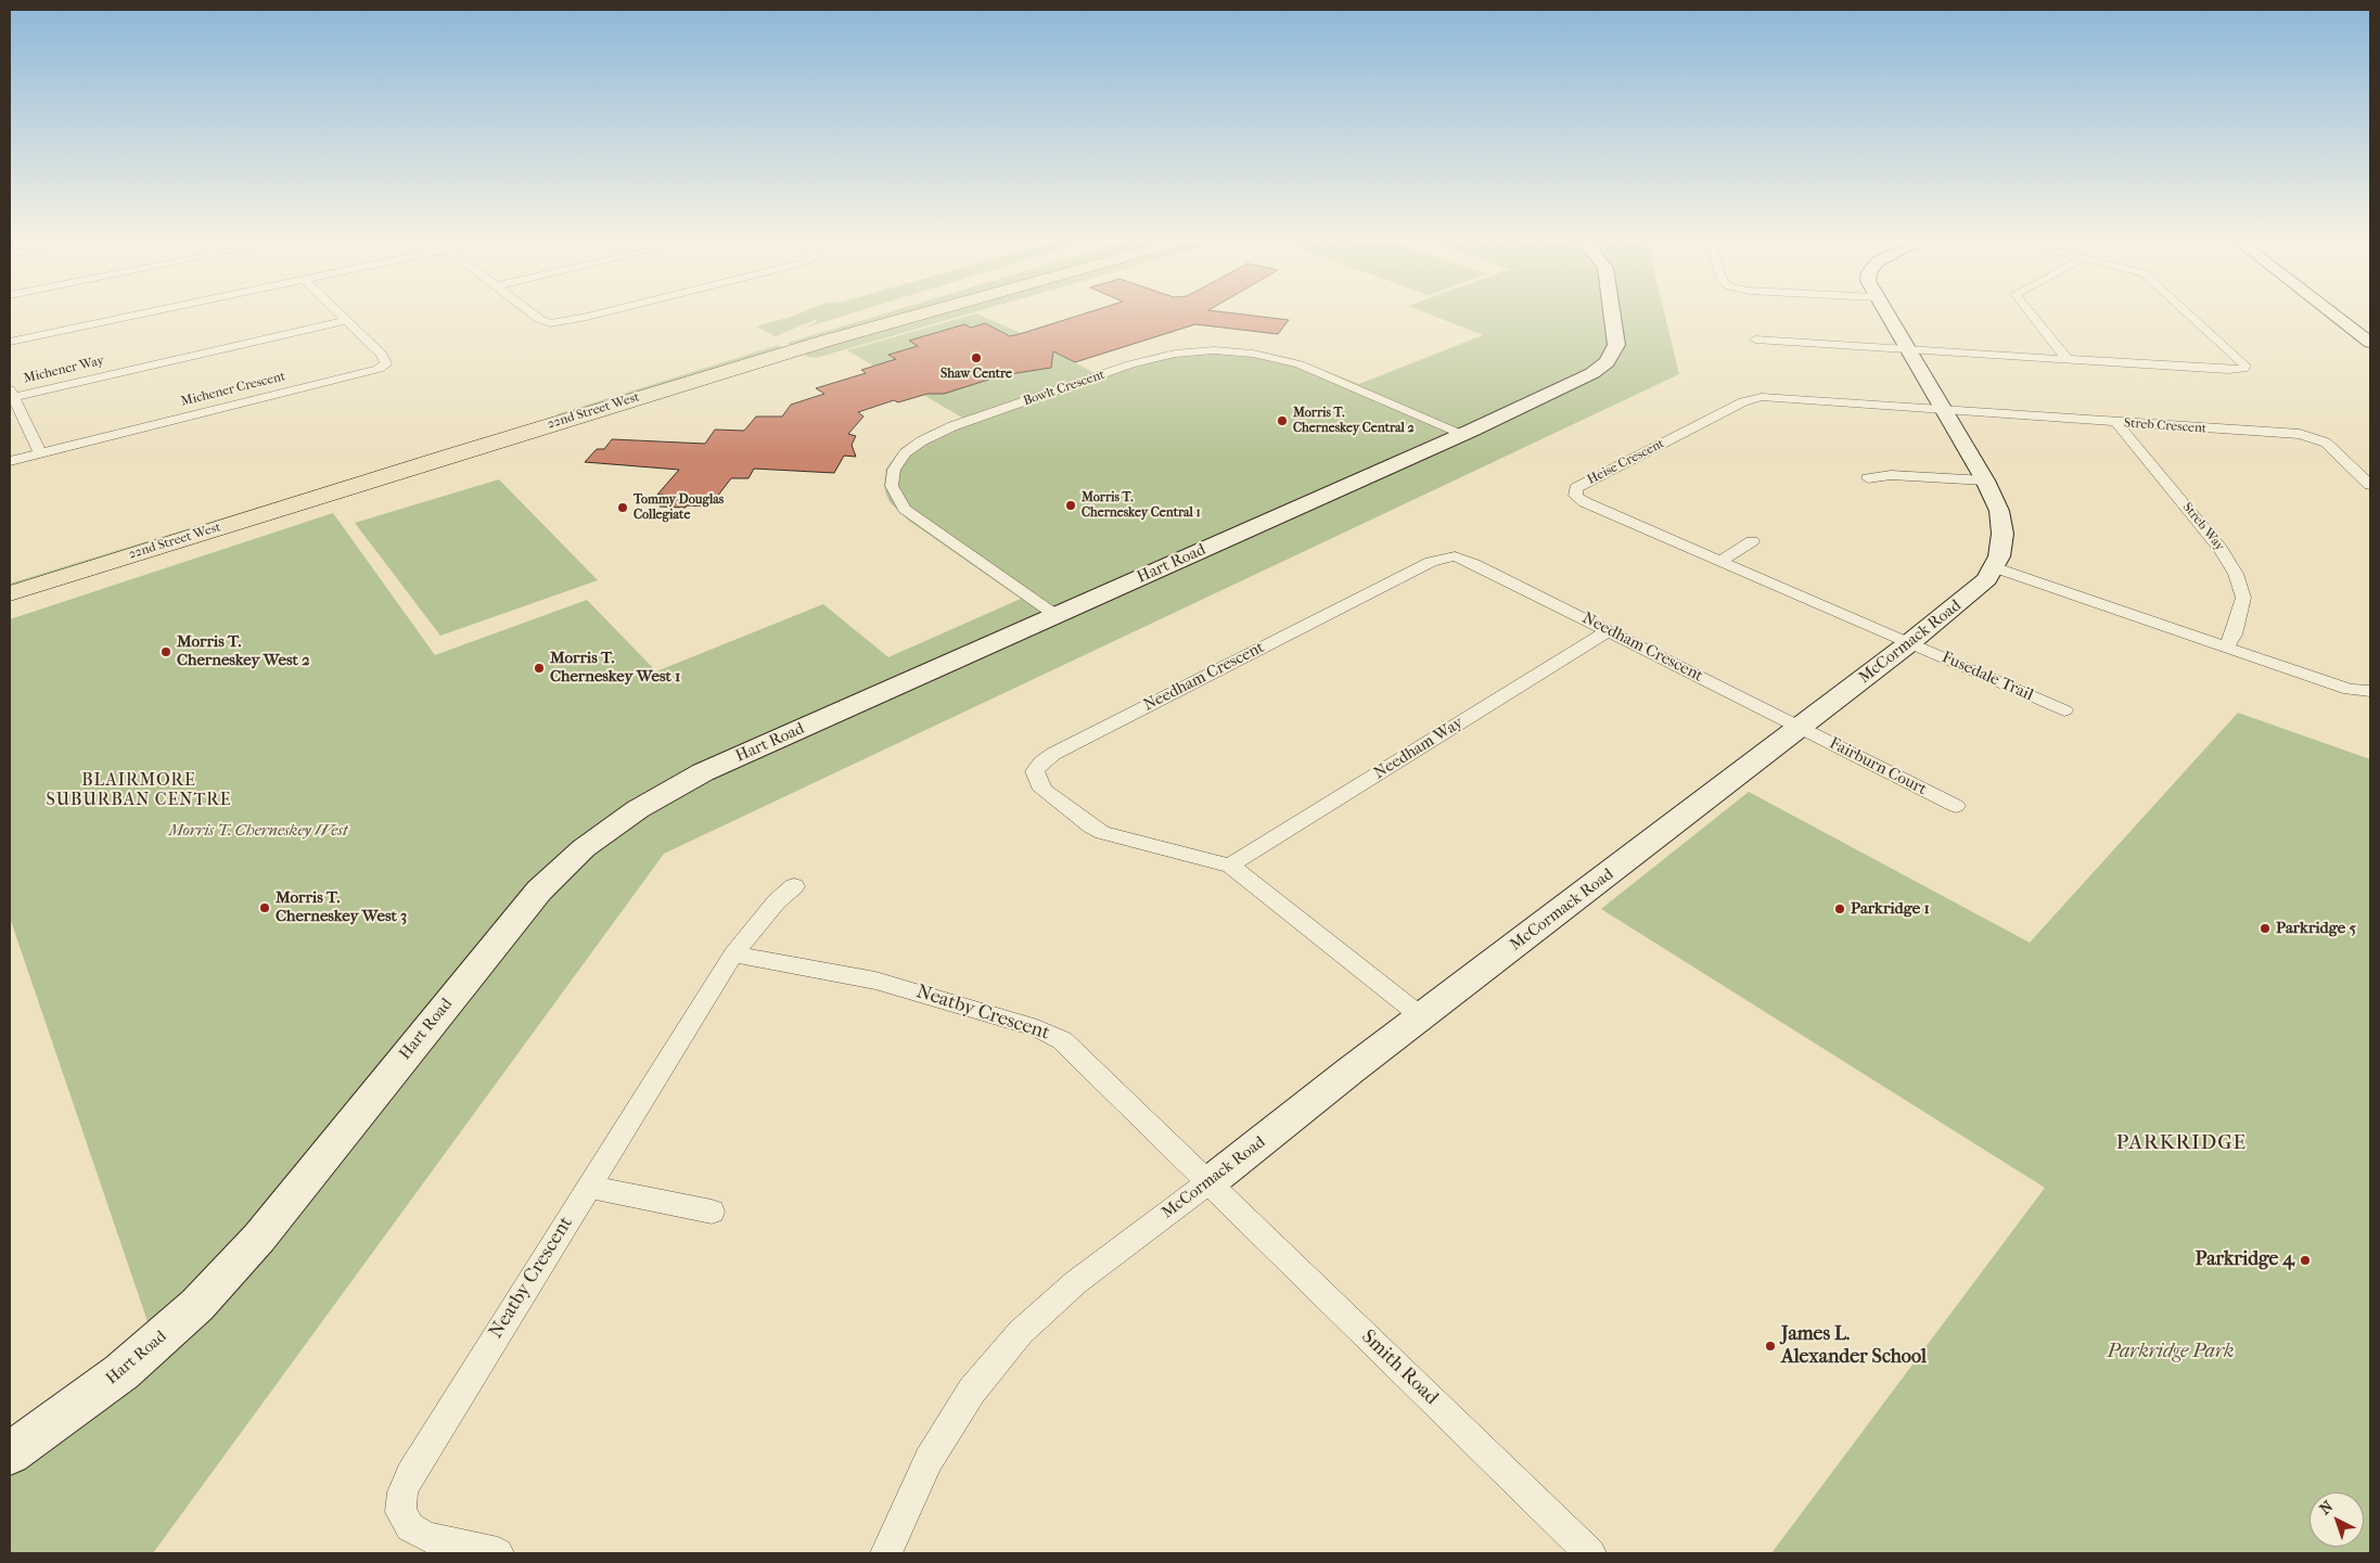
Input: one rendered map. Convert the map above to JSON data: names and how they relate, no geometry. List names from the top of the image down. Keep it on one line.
{"streets":{"highway":["22nd Street West"],"street":["Michener Way","Bowlt Crescent","Michener Crescent","Streb Crescent","Heise Crescent","Streb Way","Hart Road","McCormack Road","Needham Crescent","Fusedale Trail","Needham Way","Fairburn Court","Neatby Crescent","Smith Road"]},"crossings":[["Michener Way","Michener Crescent"],["Bowlt Crescent","Hart Road"],["Streb Crescent","Heise Crescent"],["Streb Crescent","Streb Way"],["Streb Crescent","McCormack Road"],["Heise Crescent","McCormack Road"],["Heise Crescent","Fusedale Trail"],["McCormack Road","Needham Crescent"],["McCormack Road","Fusedale Trail"],["McCormack Road","Fairburn Court"],["McCormack Road","Neatby Crescent"],["McCormack Road","Smith Road"],["Needham Crescent","Needham Way"],["Needham Crescent","Fairburn Court"],["Neatby Crescent","Smith Road"]],"districts":["BLAIRMORE SUBURBAN CENTRE","PARKRIDGE"],"parks":["Morris T. Cherneskey West","Parkridge Park"],"places":["Shaw Centre","Morris T. Cherneskey Central 2","Morris T. Cherneskey Central 1","Tommy Douglas Collegiate","Morris T. Cherneskey West 2","Morris T. Cherneskey West 1","Morris T. Cherneskey West 3","Parkridge 1","Parkridge 5","Parkridge 4","James L. Alexander School"],"north":"top left"}
